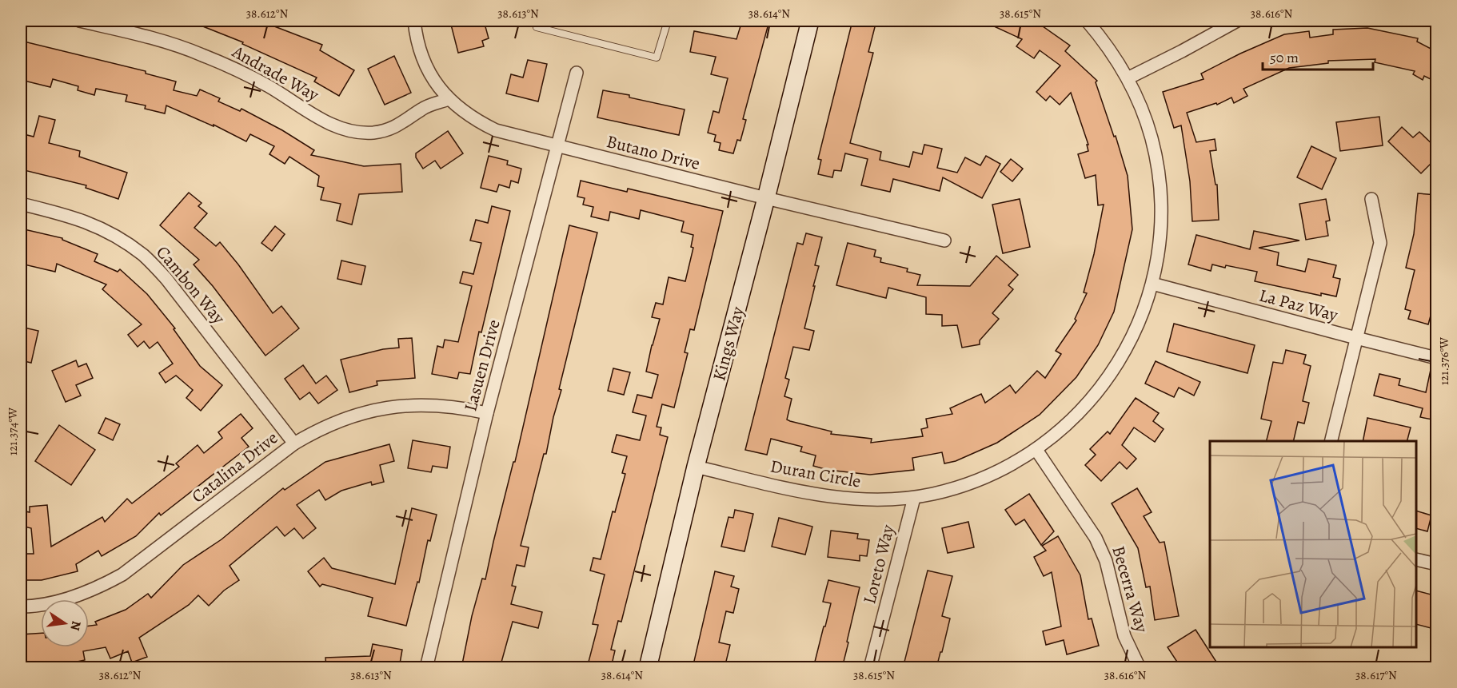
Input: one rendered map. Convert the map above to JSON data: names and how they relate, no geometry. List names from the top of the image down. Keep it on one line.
{"streets":{"street":["Andrade Way","Butano Drive","Cambon Way","La Paz Way","Kings Way","Lasuen Drive","Catalina Drive","Duran Circle","Loreto Way","Becerra Way"]},"crossings":[["Andrade Way","Butano Drive"],["Butano Drive","Kings Way"],["Butano Drive","Lasuen Drive"],["Cambon Way","Catalina Drive"],["La Paz Way","Duran Circle"],["Kings Way","Duran Circle"],["Lasuen Drive","Catalina Drive"],["Duran Circle","Loreto Way"],["Duran Circle","Becerra Way"]],"scale_bar":"50 m","north":"right","coordinates":["38.612°N","38.613°N","38.614°N","38.615°N","38.616°N","121.376°W","121.374°W","38.617°N"]}
